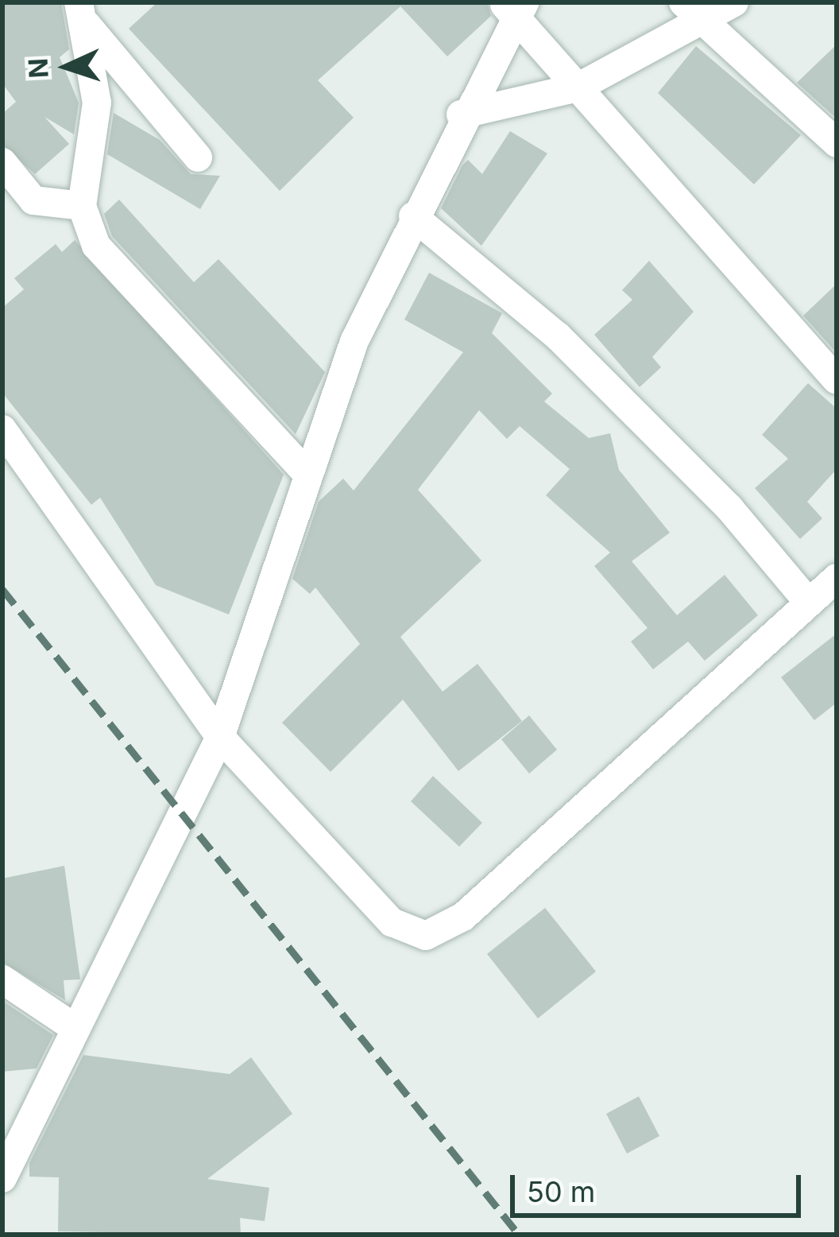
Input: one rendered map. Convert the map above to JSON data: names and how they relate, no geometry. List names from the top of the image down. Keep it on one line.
{"scale_bar":"50 m","north":"left"}
